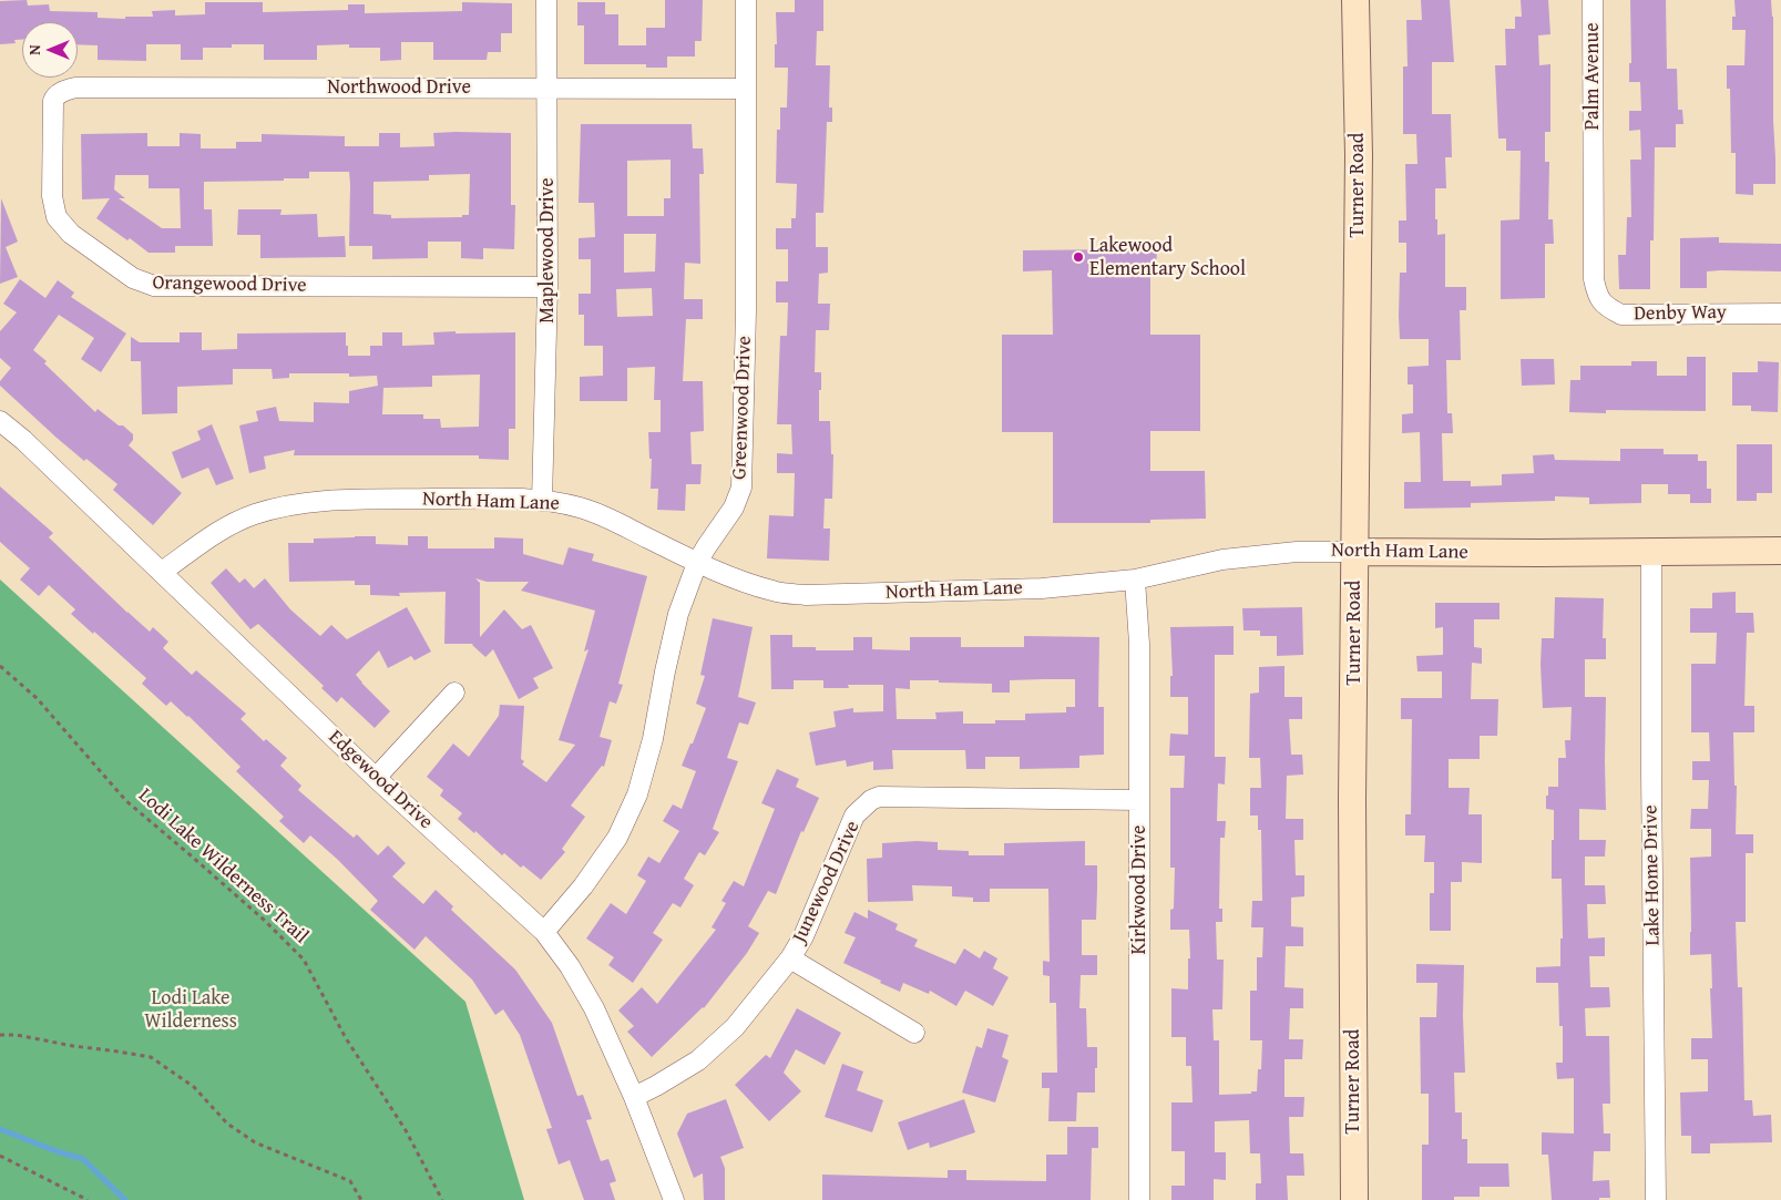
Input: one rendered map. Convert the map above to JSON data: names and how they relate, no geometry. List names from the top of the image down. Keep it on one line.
{"streets":{"main road":["Turner Road","North Ham Lane"],"street":["Palm Avenue","Northwood Drive","Maplewood Drive","Orangewood Drive","Denby Way","Greenwood Drive","Edgewood Drive","Lake Home Drive","Junewood Drive","Kirkwood Drive"],"path":["Lodi Lake Wilderness Trail"]},"crossings":[["Palm Avenue","Denby Way"],["Northwood Drive","Maplewood Drive"],["Northwood Drive","Orangewood Drive"],["Northwood Drive","Greenwood Drive"],["Turner Road","North Ham Lane"],["Maplewood Drive","Orangewood Drive"],["Maplewood Drive","North Ham Lane"],["Greenwood Drive","North Ham Lane"],["Greenwood Drive","Edgewood Drive"],["North Ham Lane","Edgewood Drive"],["North Ham Lane","Lake Home Drive"],["North Ham Lane","Kirkwood Drive"],["Edgewood Drive","Junewood Drive"],["Junewood Drive","Kirkwood Drive"]],"parks":["Lodi Lake Wilderness"],"places":["Lakewood Elementary School"],"north":"left"}
